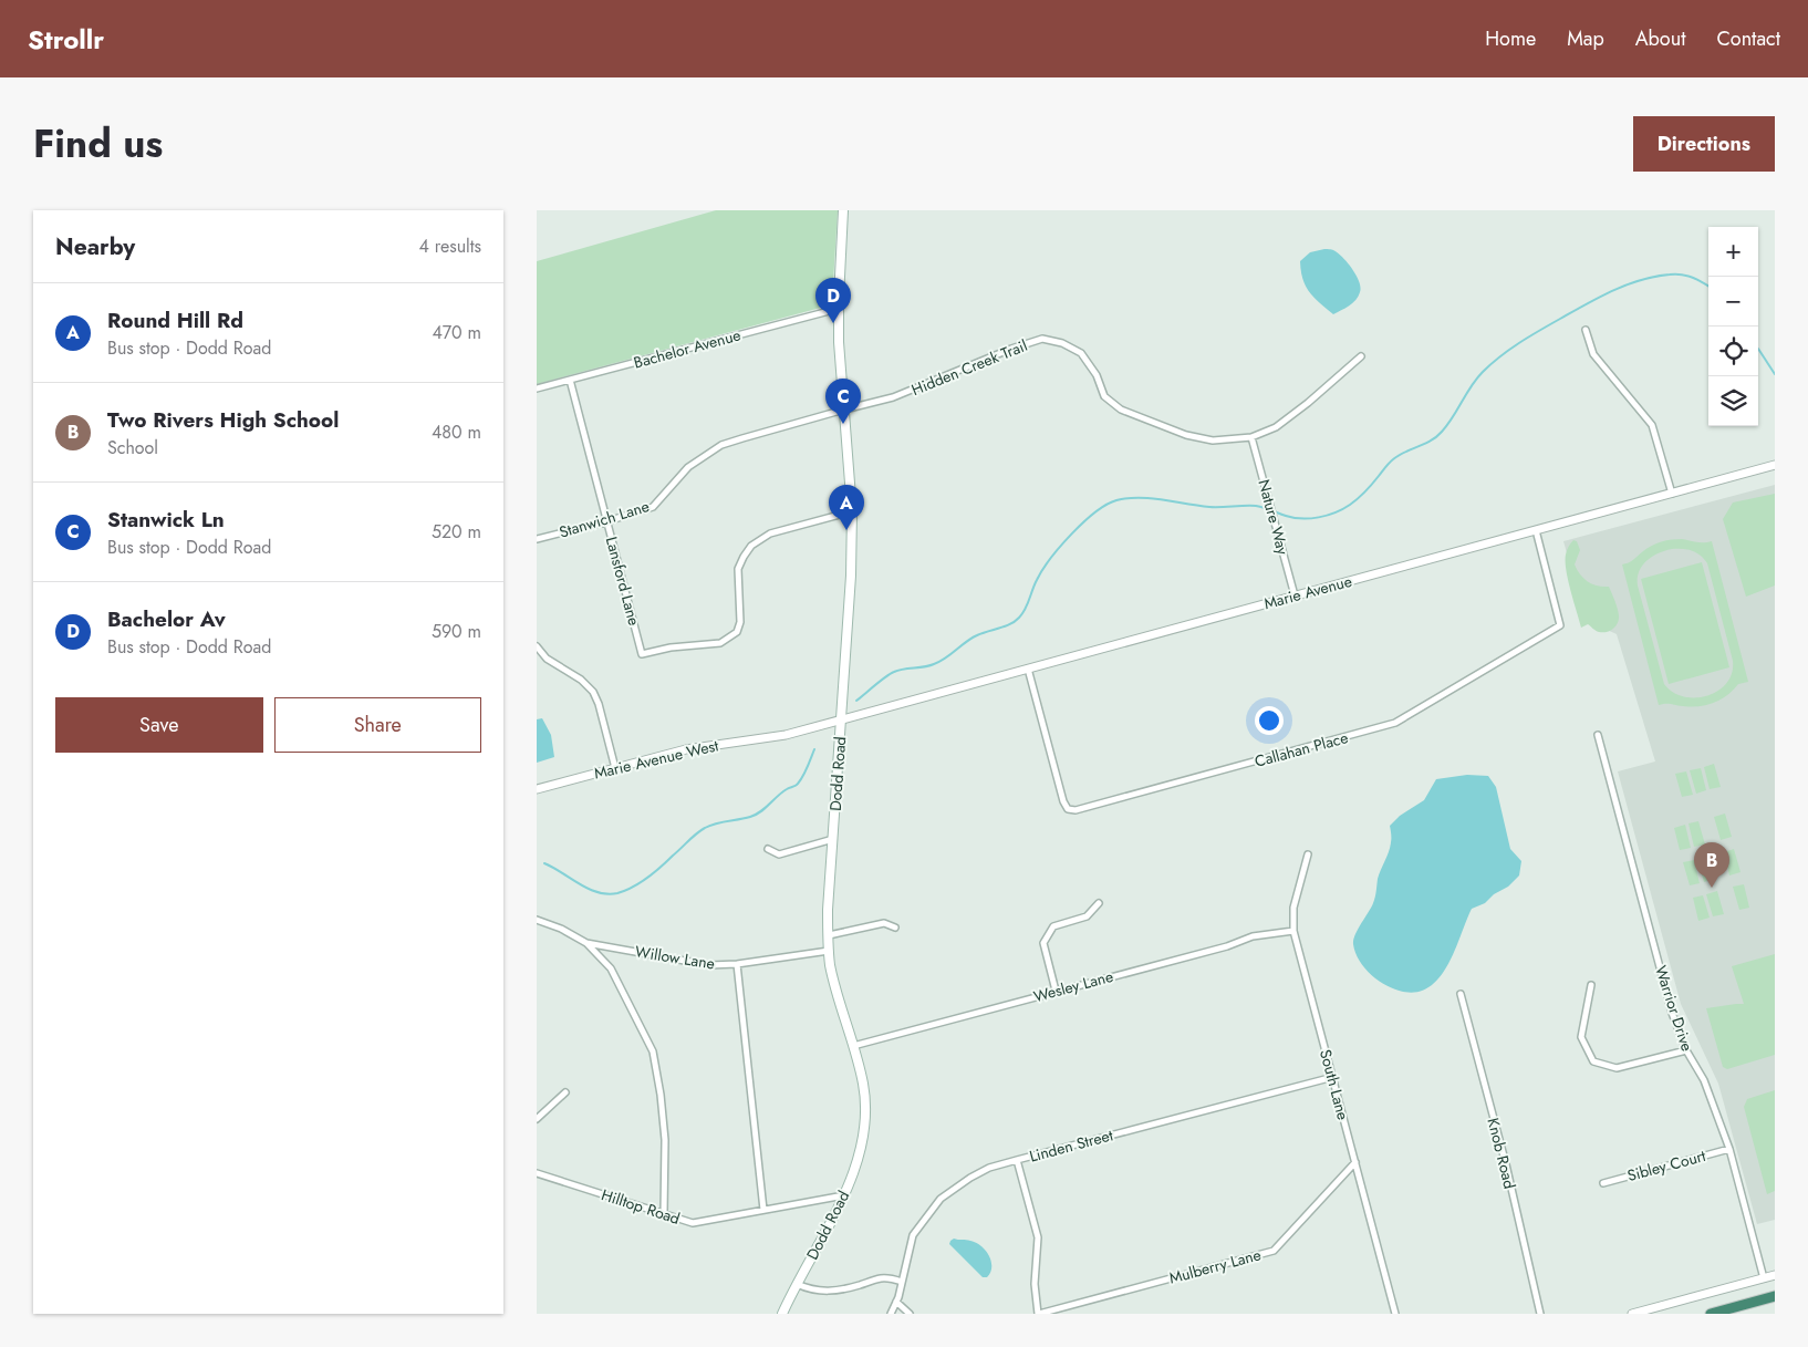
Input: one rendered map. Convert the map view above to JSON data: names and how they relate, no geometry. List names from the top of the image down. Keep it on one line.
{"streets":{"main road":["Dodd Road"],"street":["Bachelor Avenue","Hidden Creek Trail","Nature Way","Stanwich Lane","Lansford Lane","Marie Avenue","Callahan Place","Marie Avenue West","Willow Lane","Wesley Lane","Warrior Drive","South Lane","Linden Street","Knob Road","Sibley Court","Hilltop Road","Mulberry Lane"]},"crossings":[["Bachelor Avenue","Lansford Lane"],["Bachelor Avenue","Dodd Road"],["Hidden Creek Trail","Nature Way"],["Hidden Creek Trail","Stanwich Lane"],["Hidden Creek Trail","Dodd Road"],["Nature Way","Marie Avenue"],["Stanwich Lane","Lansford Lane"],["Stanwich Lane","Dodd Road"],["Lansford Lane","Dodd Road"],["Marie Avenue","Callahan Place"],["Marie Avenue","Marie Avenue West"],["Marie Avenue","Dodd Road"],["Marie Avenue West","Dodd Road"],["Dodd Road","Willow Lane"],["Dodd Road","Wesley Lane"],["Dodd Road","Hilltop Road"],["Wesley Lane","South Lane"],["Warrior Drive","Sibley Court"],["South Lane","Linden Street"],["South Lane","Mulberry Lane"]],"page":{"header":"Strollr","nav":["Home","Map","About","Contact"],"title":"Find us","buttons":["Directions",["Save","Share"]],"heading":["Nearby","4 results"],"map_buttons":["+","−"],"pins":["D","C","A","B"],"list":[{"mark":"A","name":"Round Hill Rd","note":"Bus stop · Dodd Road","value":"470 m"},{"mark":"B","name":"Two Rivers High School","note":"School","value":"480 m"},{"mark":"C","name":"Stanwick Ln","note":"Bus stop · Dodd Road","value":"520 m"},{"mark":"D","name":"Bachelor Av","note":"Bus stop · Dodd Road","value":"590 m"}]}}
